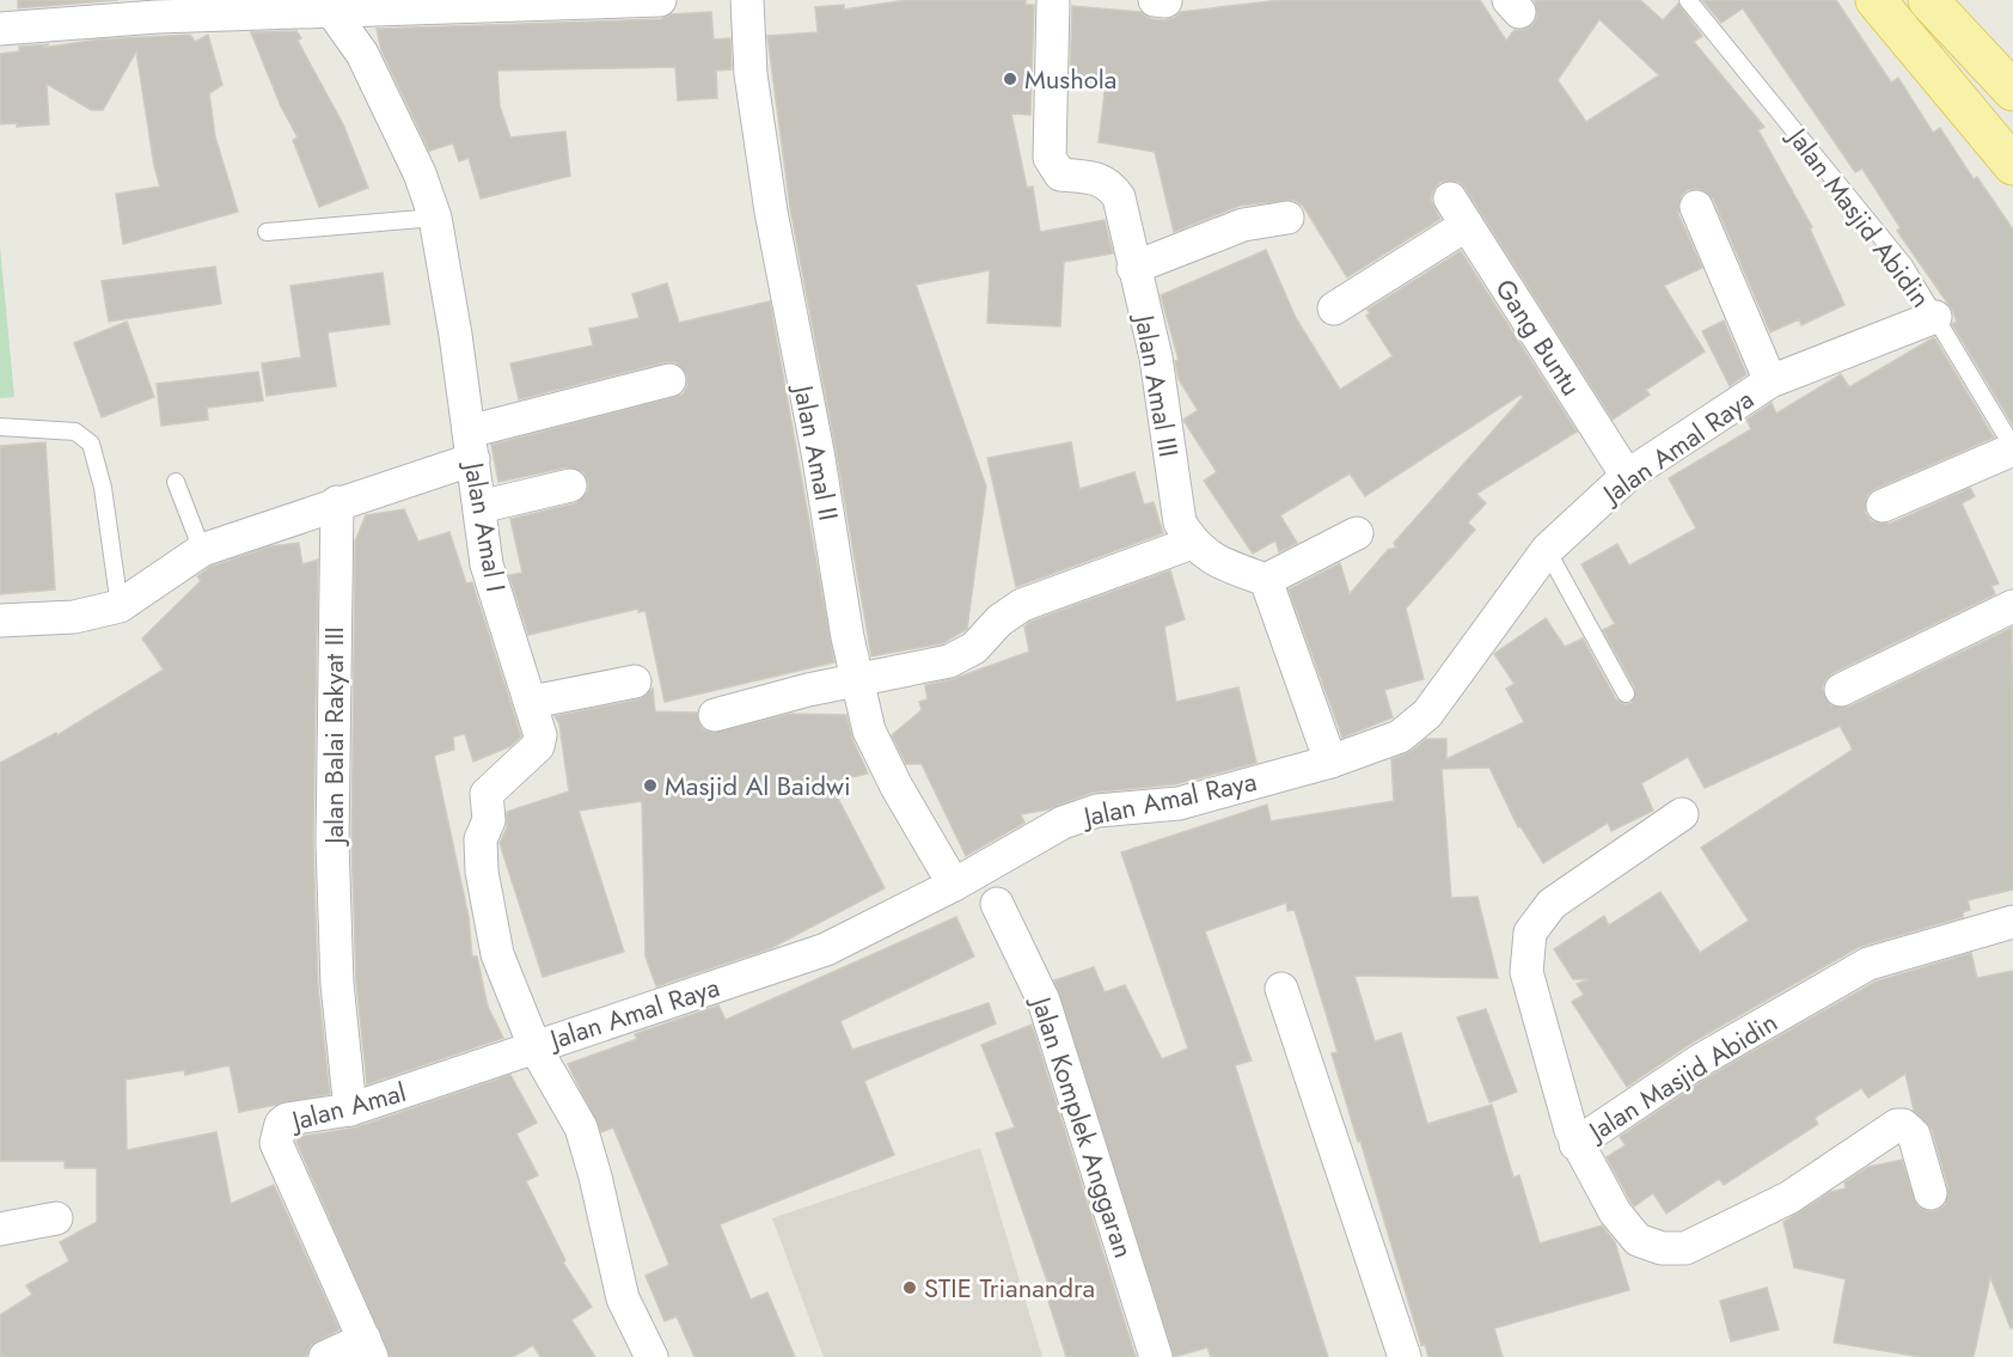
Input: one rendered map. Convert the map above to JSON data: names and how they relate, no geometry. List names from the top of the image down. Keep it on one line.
{"streets":{"street":["Jalan Masjid Abidin","Gang Buntu","Jalan Amal III","Jalan Amal Raya","Jalan Amal II","Jalan Amal I","Jalan Balai Rakyat III","Jalan Amal","Jalan Komplek Anggaran"]},"crossings":[["Jalan Masjid Abidin","Jalan Amal Raya"],["Gang Buntu","Jalan Amal Raya"],["Jalan Amal Raya","Jalan Amal II"],["Jalan Amal Raya","Jalan Amal I"],["Jalan Amal Raya","Jalan Amal"],["Jalan Amal I","Jalan Amal"],["Jalan Balai Rakyat III","Jalan Amal"]],"places":["Mushola","Masjid Al Baidwi","STIE Trianandra"]}
